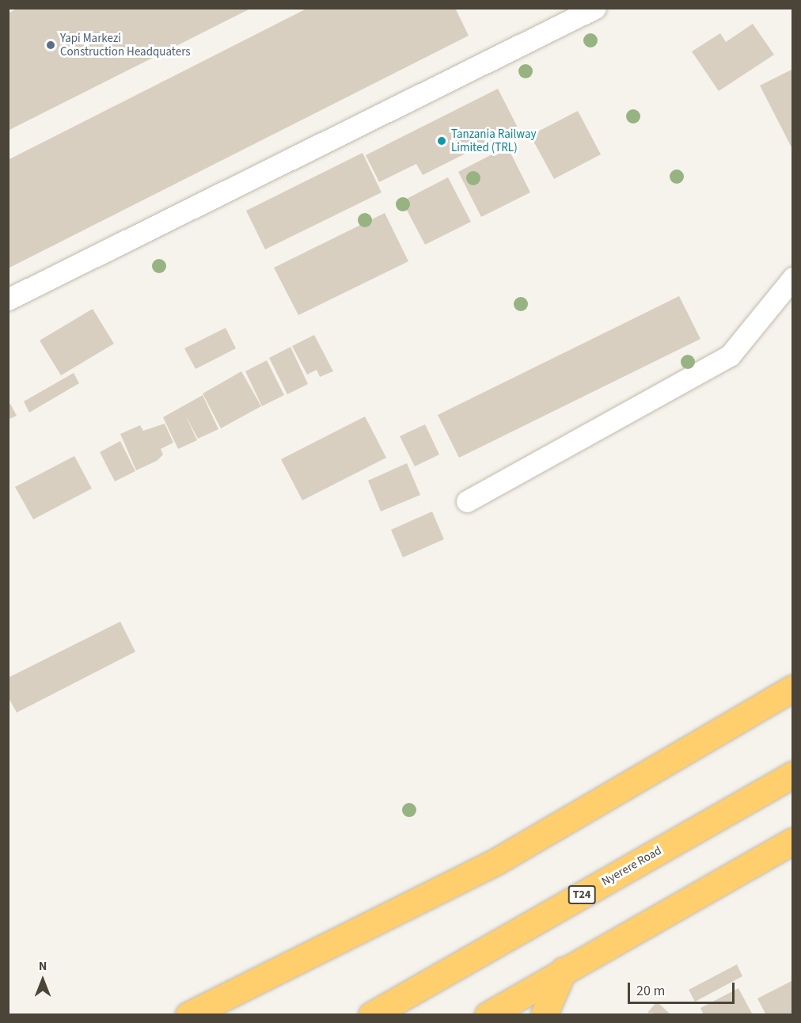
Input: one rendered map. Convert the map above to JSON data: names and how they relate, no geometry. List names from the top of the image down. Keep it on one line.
{"streets":{"highway":["Nyerere Road","T24"]},"places":["Yapi Markezi Construction Headquaters","Tanzania Railway Limited (TRL)"],"scale_bar":"20 m","north":"top"}
